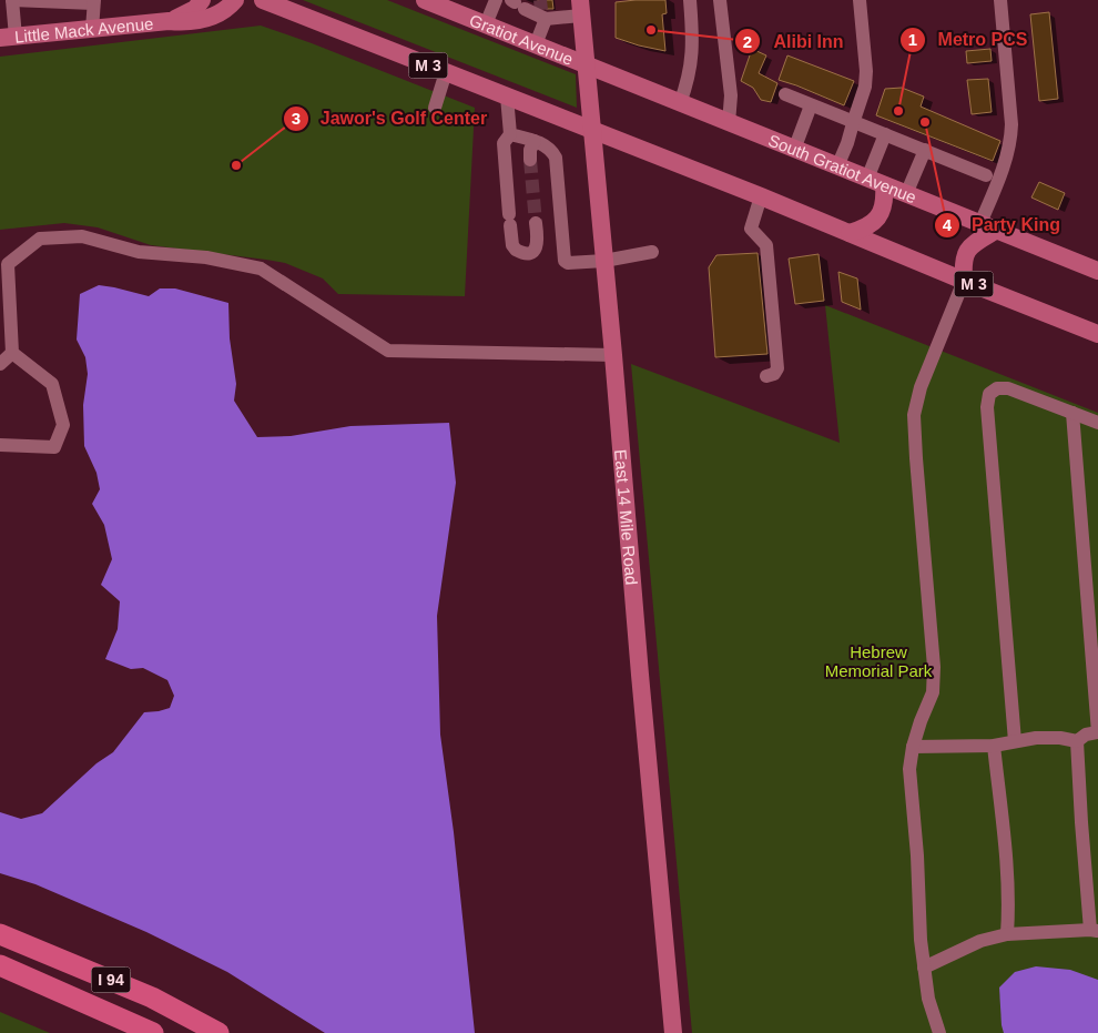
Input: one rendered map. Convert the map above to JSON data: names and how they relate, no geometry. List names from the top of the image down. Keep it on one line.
{"streets":{"highway":["I 94"],"main road":["Little Mack Avenue","Gratiot Avenue","M 3","South Gratiot Avenue","East 14 Mile Road"]},"crossings":[["Gratiot Avenue","South Gratiot Avenue"],["Gratiot Avenue","East 14 Mile Road"],["M 3","East 14 Mile Road"],["South Gratiot Avenue","East 14 Mile Road"]],"parks":["Hebrew Memorial Park"],"places":["Alibi Inn","Metro PCS","Party King","Jawor's Golf Center"]}
